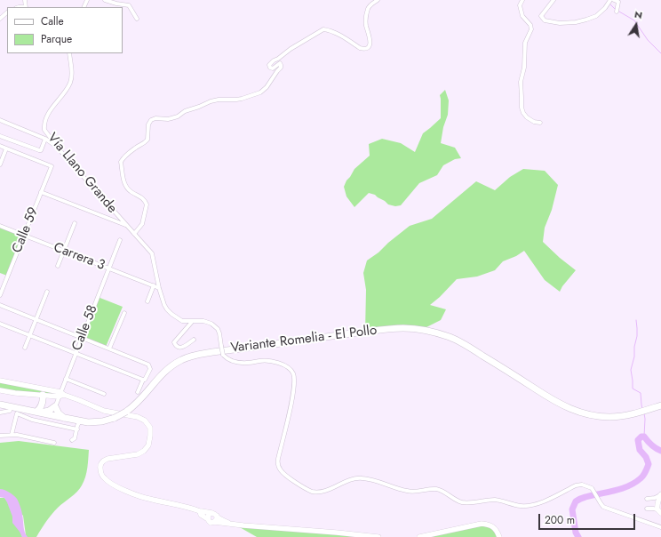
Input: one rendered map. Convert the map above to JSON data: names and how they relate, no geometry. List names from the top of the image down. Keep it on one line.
{"streets":{"highway":["Variante Romelia - El Pollo"],"street":["Vía Llano Grande","Calle 59","Carrera 3","Calle 58"]},"crossings":[["Vía Llano Grande","Carrera 3"],["Calle 59","Carrera 3"],["Carrera 3","Calle 58"],["Calle 58","Variante Romelia - El Pollo"]],"legend":["Calle","Parque"],"scale_bar":"200 m","north":"top"}
